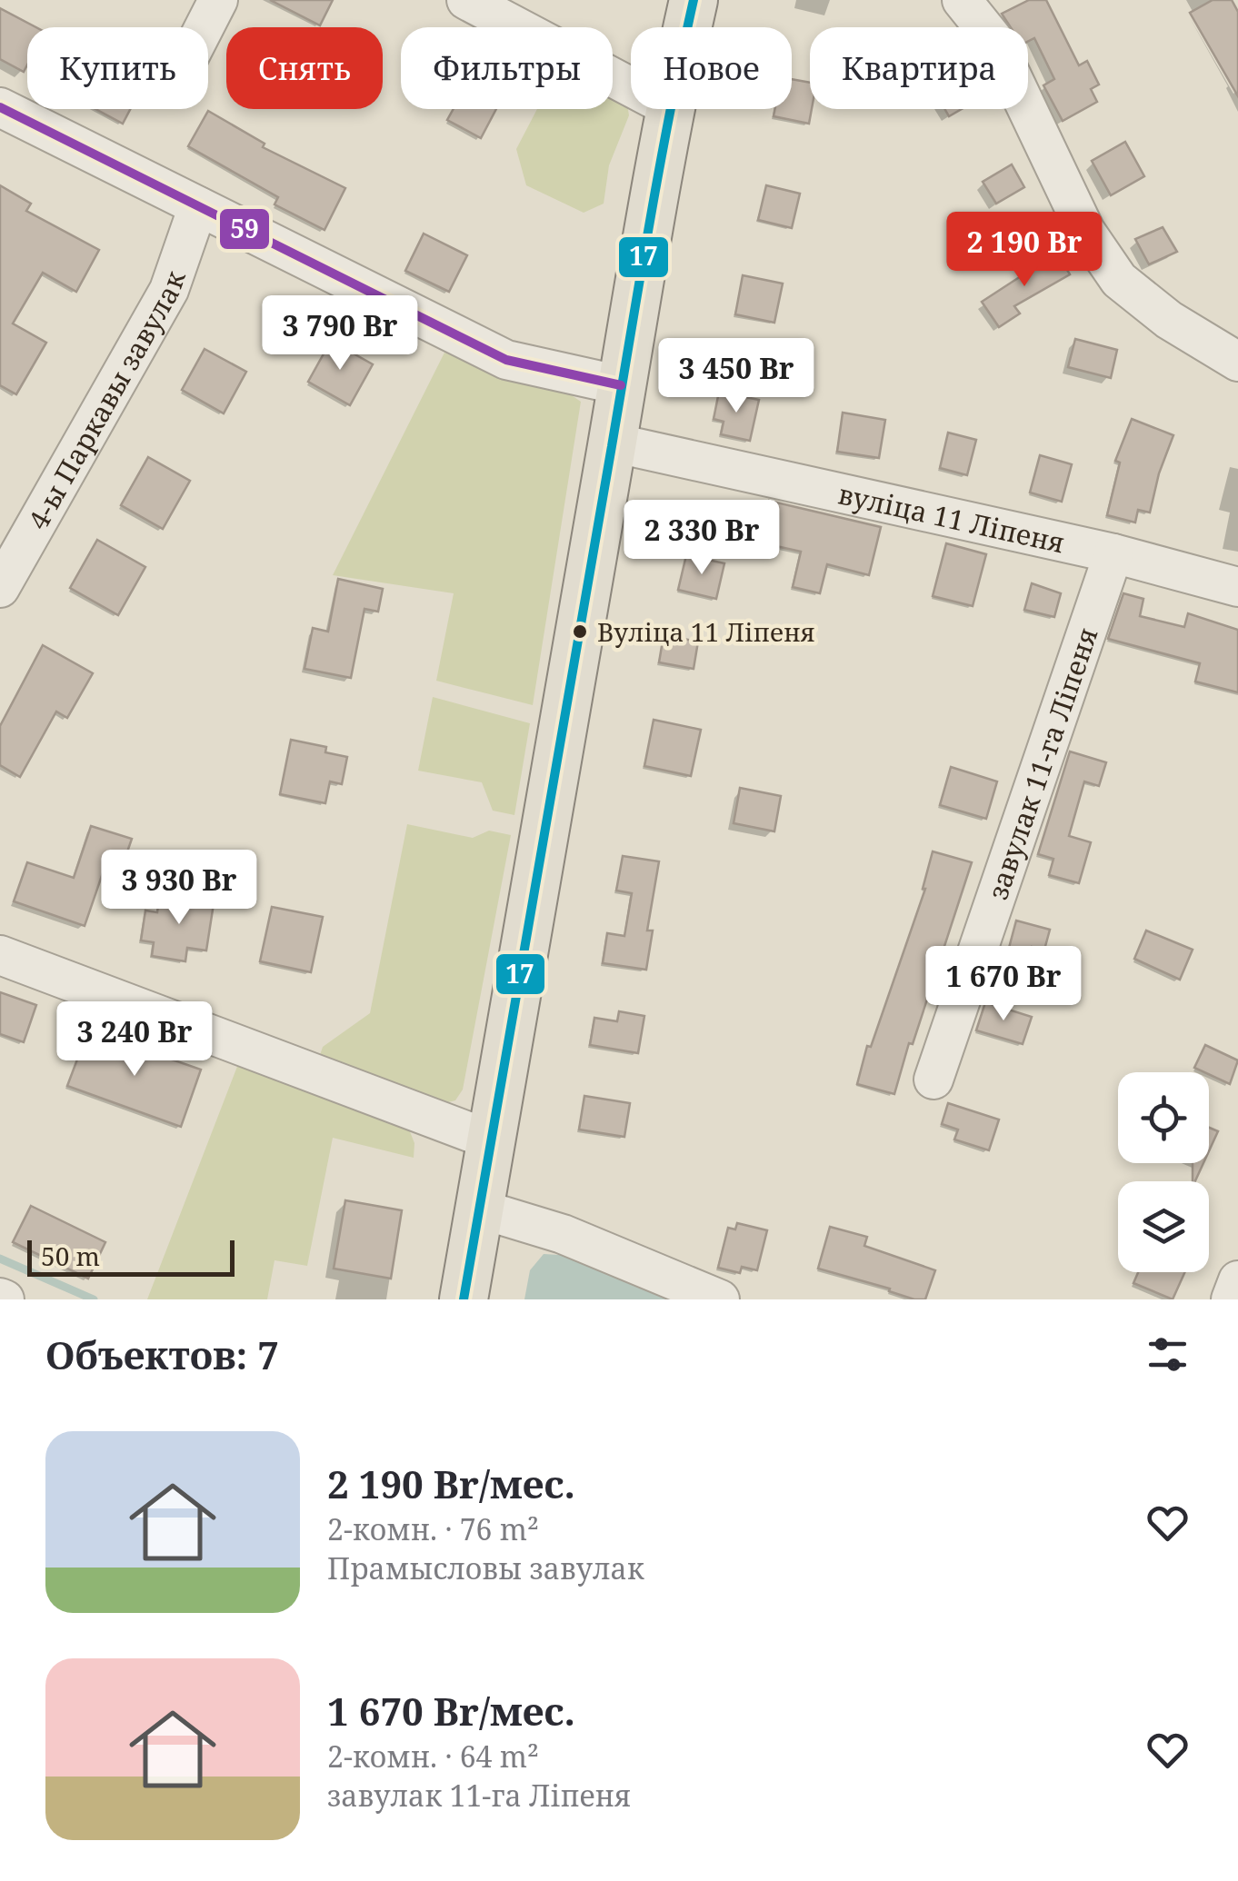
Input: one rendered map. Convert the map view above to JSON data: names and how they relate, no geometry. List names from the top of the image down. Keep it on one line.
{"streets":{"street":["4-ы Паркавы завулак","вуліца 11 Ліпеня","завулак 11-га Ліпеня"]},"crossings":[["вуліца 11 Ліпеня","завулак 11-га Ліпеня"]],"places":["Вуліца 11 Ліпеня"],"lines":["transit line 17","transit line 59"],"scale_bar":"50 m","page":{"chip":["Купить","Снять","Фильтры","Новое","Квартира"],"price":["2 190 Br","3 790 Br","3 450 Br","2 330 Br","3 930 Br","1 670 Br","3 240 Br"],"scale":"50 m","heading":"Объектов: 7","list":[{"name":"2 190 Br/мес.","note":"2-комн. · 76 m² · Прамысловы завулак"},{"name":"1 670 Br/мес.","note":"2-комн. · 64 m² · завулак 11-га Ліпеня"}]}}
